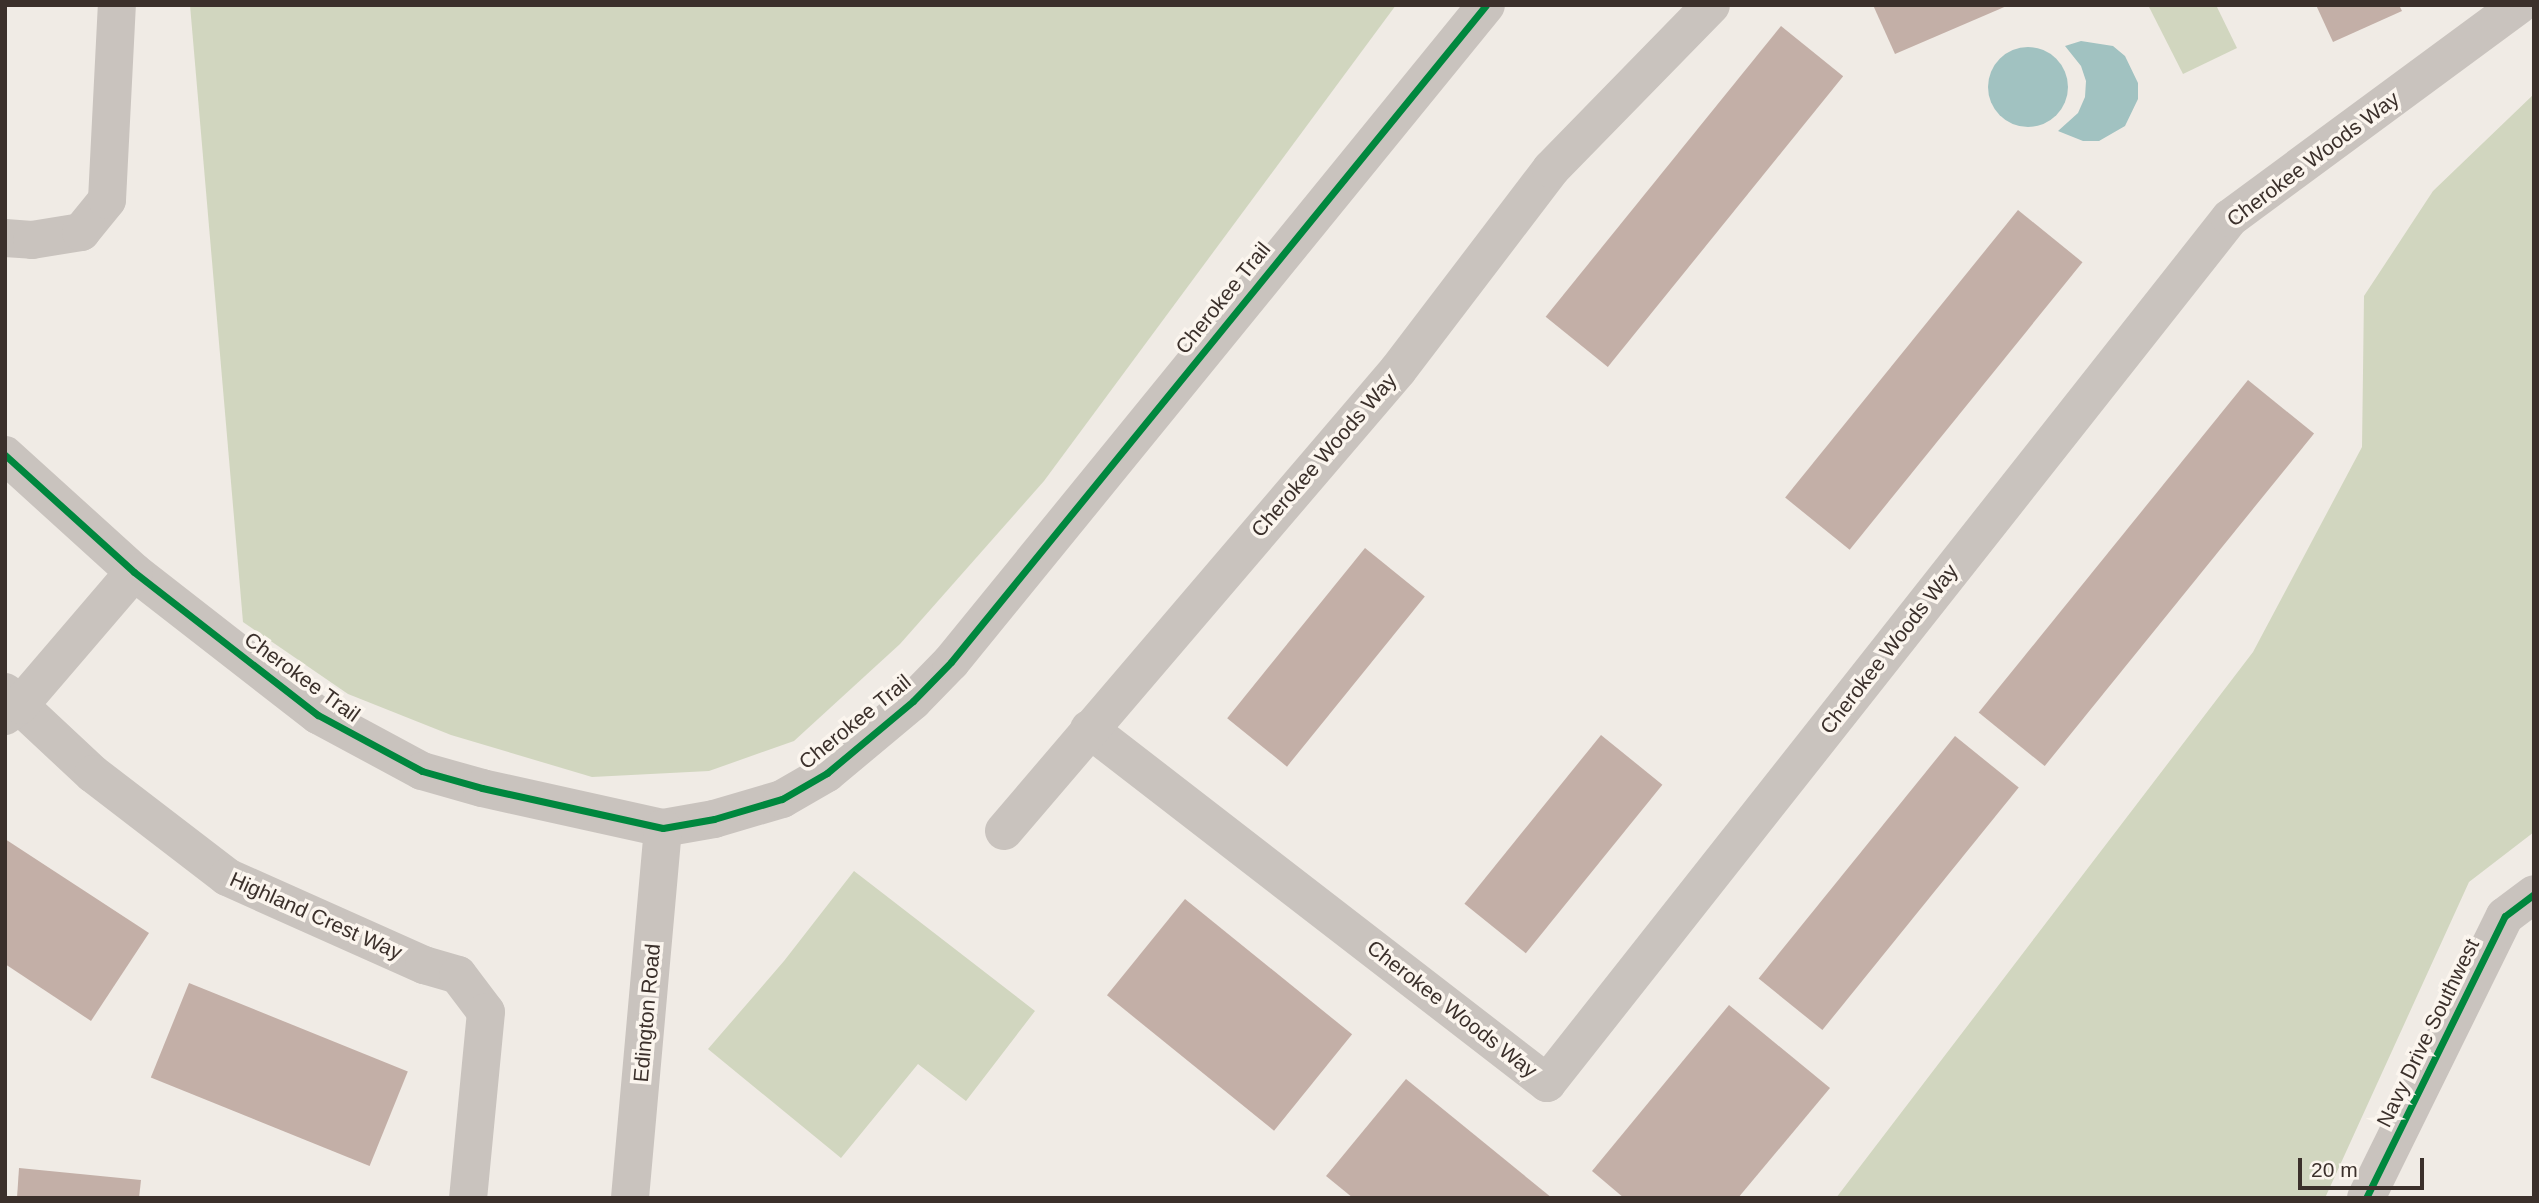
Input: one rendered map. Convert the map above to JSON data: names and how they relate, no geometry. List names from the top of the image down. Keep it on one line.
{"streets":{"street":["Cherokee Woods Way","Cherokee Trail","Highland Crest Way","Edington Road","Navy Drive Southwest"]},"crossings":[["Cherokee Trail","Edington Road"]],"scale_bar":"20 m"}
